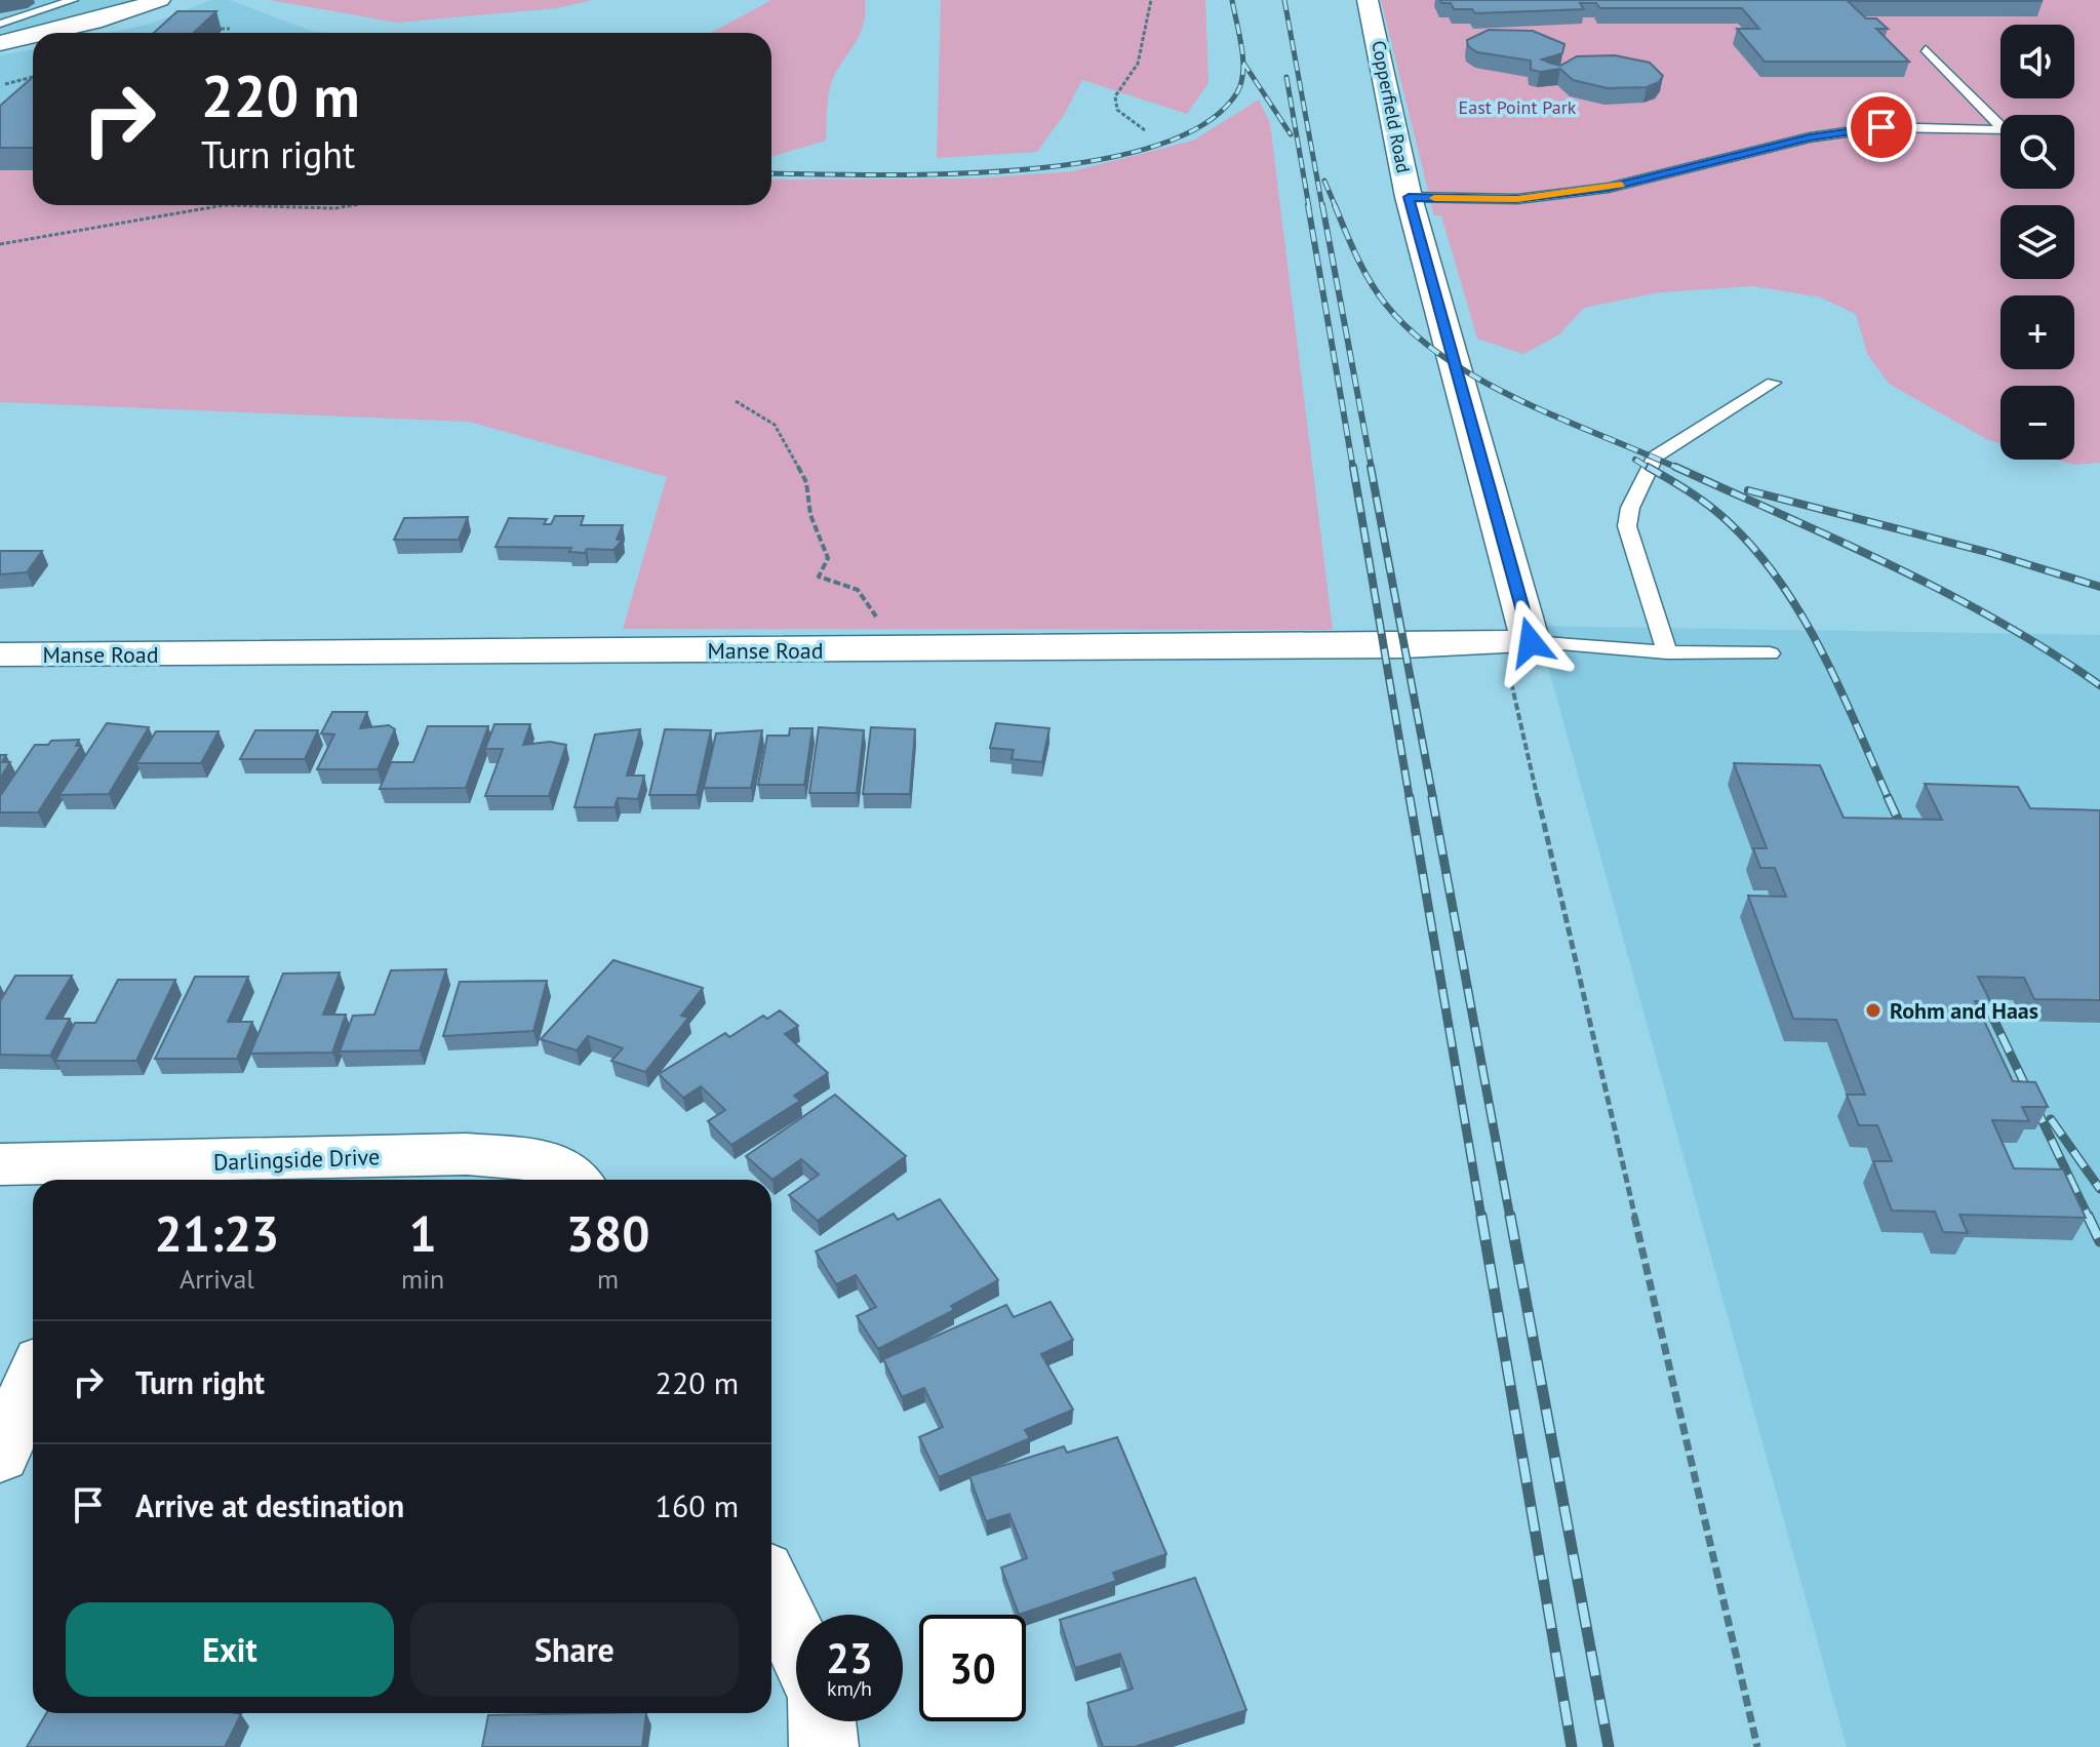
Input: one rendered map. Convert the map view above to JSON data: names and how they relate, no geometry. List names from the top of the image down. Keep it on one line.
{"streets":{"street":["Copperfield Road","Manse Road","Darlingside Drive"]},"crossings":[["Copperfield Road","Manse Road"]],"parks":["East Point Park"],"places":["Rohm and Haas"],"page":{"map_buttons":["+","−"],"turn":["220 m","Turn right"],"eta":["21:23","Arrival","1","min","380","m"],"list":[{"name":"Turn right","value":"220 m"},{"name":"Arrive at destination","value":"160 m"}],"buttons":["Exit","Share"],"speed":"23 km/h","limit":"30"}}
